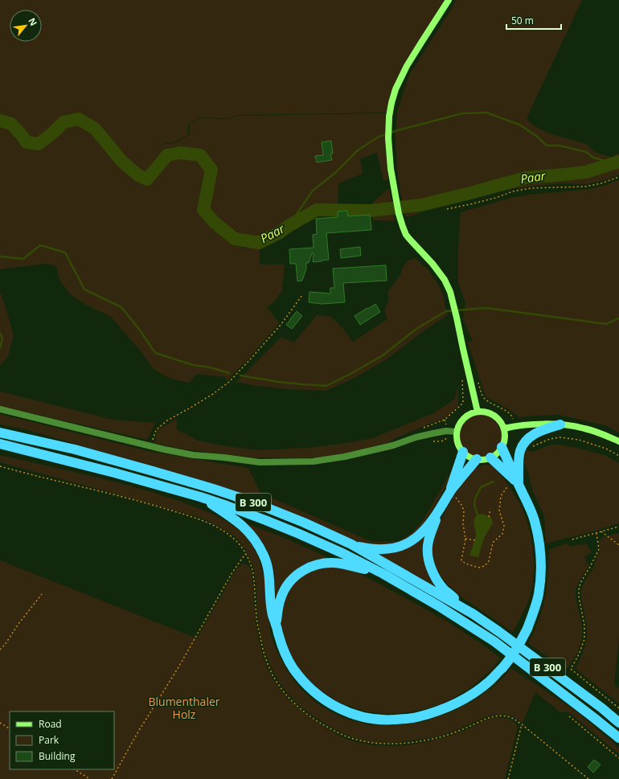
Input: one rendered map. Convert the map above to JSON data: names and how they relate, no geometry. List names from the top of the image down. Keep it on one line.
{"streets":{"highway":["B 300"]},"water":["Paar"],"parks":["Blumenthaler Holz"],"legend":["Road","Park","Building"],"scale_bar":"50 m","north":"top right"}
